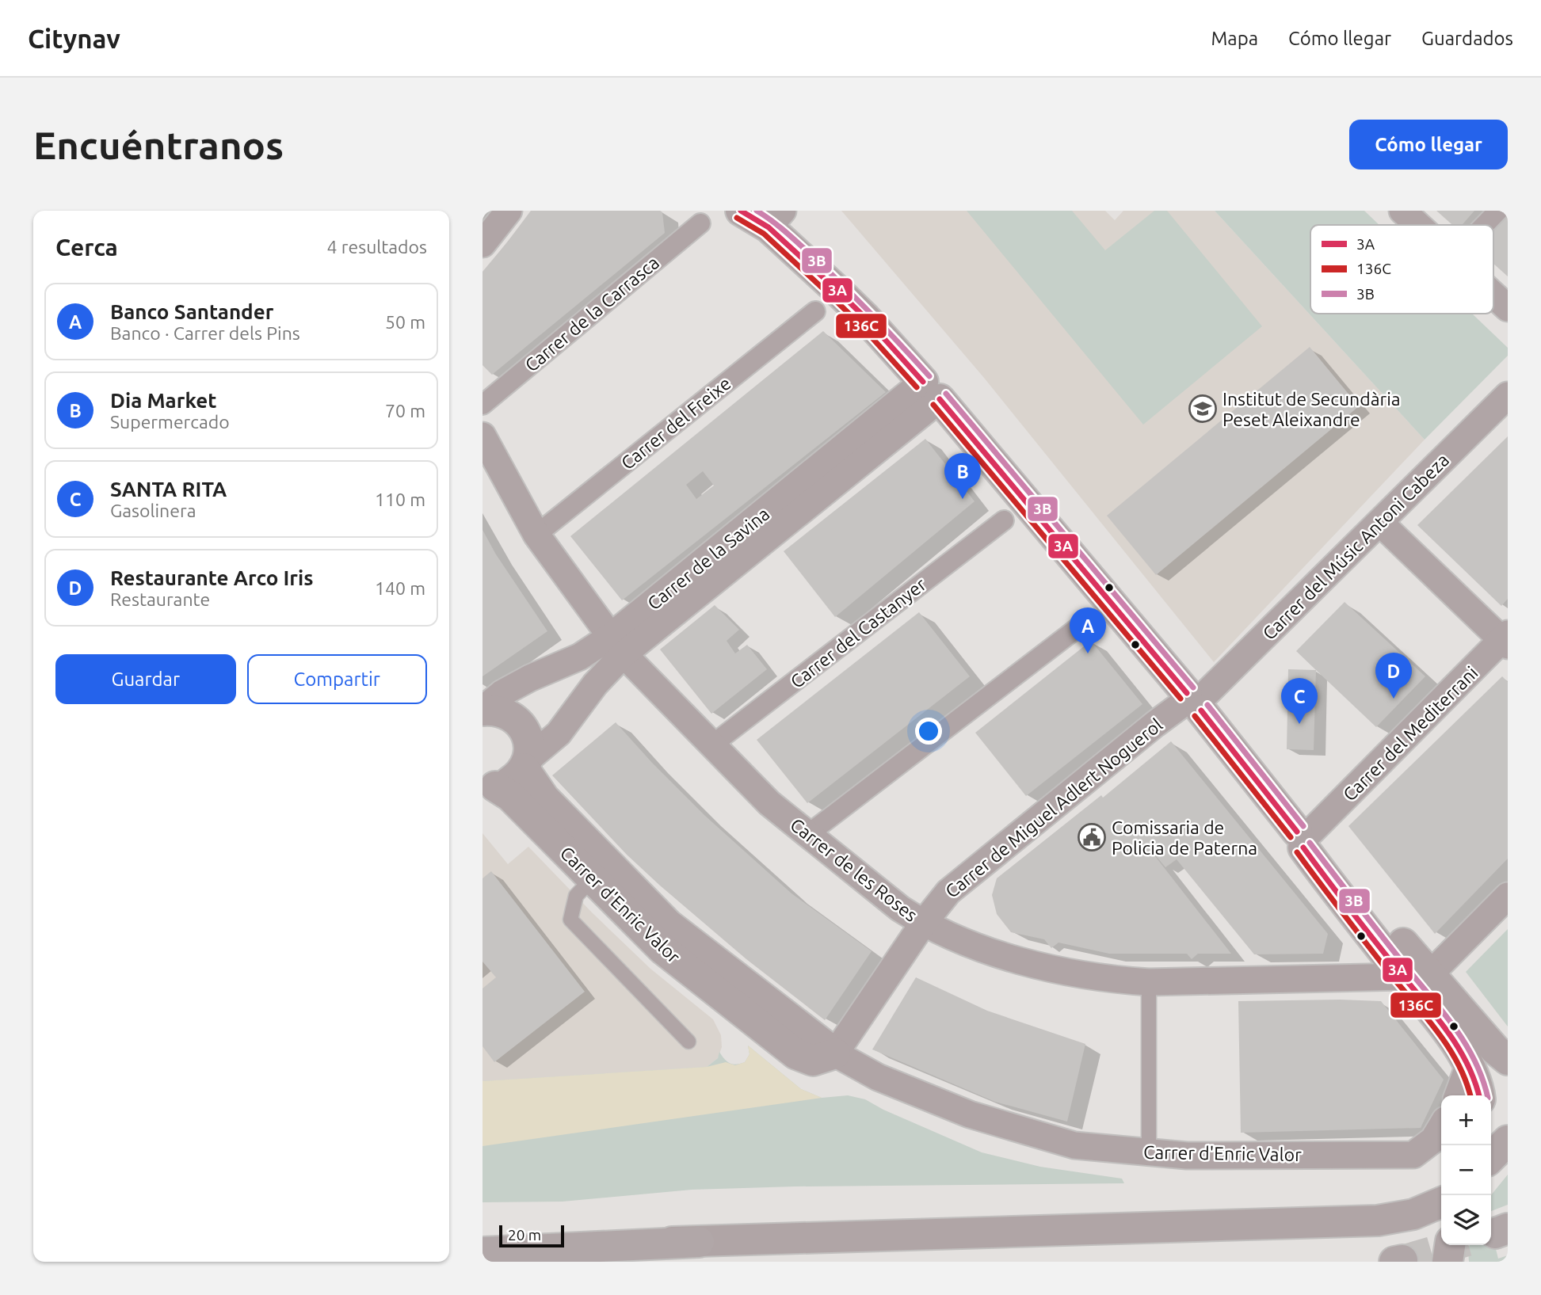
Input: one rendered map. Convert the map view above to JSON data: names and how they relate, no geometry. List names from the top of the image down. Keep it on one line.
{"streets":{"street":["Carrer de la Carrasca","Carrer del Freixe","Carrer del Músic Antoni Cabeza","Carrer de la Savina","Carrer del Castanyer","Carrer del Mediterrani","Carrer de Miguel Adlert Noguerol","Carrer de les Roses","Carrer d'Enric Valor"]},"crossings":[["Carrer del Freixe","Carrer de les Roses"],["Carrer del Músic Antoni Cabeza","Carrer de Miguel Adlert Noguerol"],["Carrer de la Savina","Carrer de les Roses"],["Carrer de la Savina","Carrer d'Enric Valor"],["Carrer del Castanyer","Carrer de les Roses"],["Carrer de Miguel Adlert Noguerol","Carrer de les Roses"],["Carrer de Miguel Adlert Noguerol","Carrer d'Enric Valor"]],"places":{"school or university":["Institut de Secundària Peset Aleixandre"],"public building":["Comissaria de Policia de Paterna"]},"lines":["transit line 3A","transit line 3B","transit line 136C"],"legend":["3A","136C","3B"],"scale_bar":"20 m","page":{"header":"Citynav","nav":["Mapa","Cómo llegar","Guardados"],"buttons":["Cómo llegar",["Guardar","Compartir"]],"title":"Encuéntranos","heading":["Cerca","4 resultados"],"list":[{"mark":"A","name":"Banco Santander","note":"Banco · Carrer dels Pins","value":"50 m"},{"mark":"B","name":"Dia Market","note":"Supermercado","value":"70 m"},{"mark":"C","name":"SANTA RITA","note":"Gasolinera","value":"110 m"},{"mark":"D","name":"Restaurante Arco Iris","note":"Restaurante","value":"140 m"}],"pins":["B","A","D","C"],"map_buttons":["+","−"],"scale":"20 m"}}
